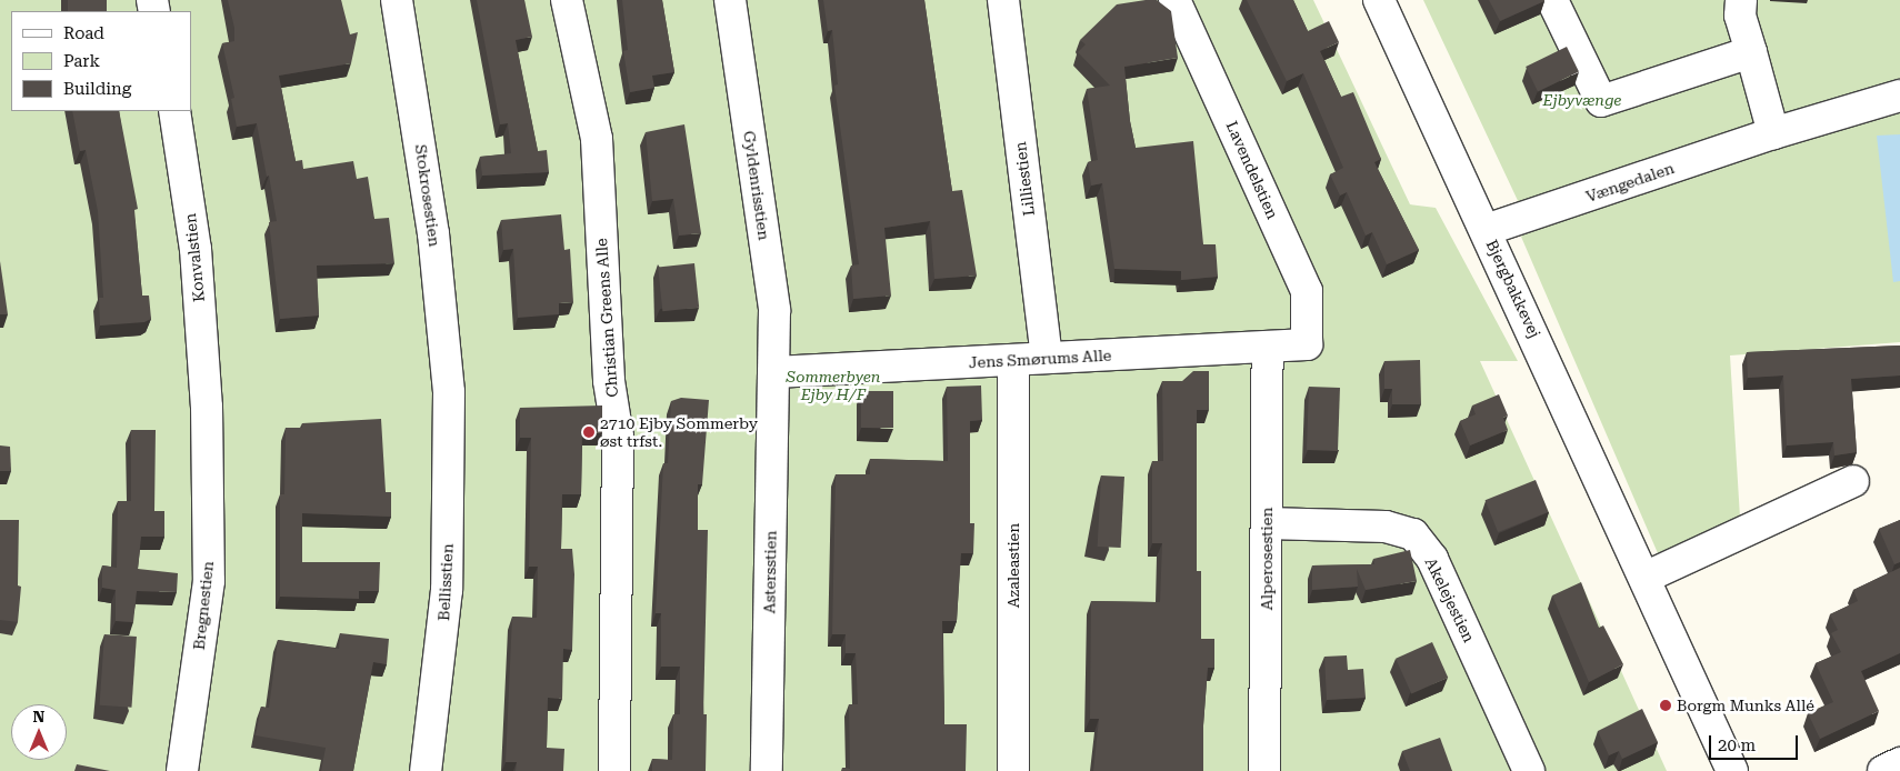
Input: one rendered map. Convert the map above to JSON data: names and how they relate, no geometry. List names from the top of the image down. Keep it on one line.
{"streets":{"street":["Lavendelstien","Lilliestien","Vængedalen","Gyldenrisstien","Stokrosestien","Konvalstien","Bjergbakkevej","Christian Greens Alle","Jens Smørums Alle","Alperosestien","Azaleastien","Astersstien","Bellisstien","Akelejestien","Bregnestien"]},"crossings":[["Lavendelstien","Jens Smørums Alle"],["Lilliestien","Jens Smørums Alle"],["Vængedalen","Bjergbakkevej"],["Gyldenrisstien","Jens Smørums Alle"],["Gyldenrisstien","Astersstien"],["Stokrosestien","Bellisstien"],["Konvalstien","Bregnestien"],["Jens Smørums Alle","Alperosestien"],["Jens Smørums Alle","Azaleastien"],["Jens Smørums Alle","Astersstien"],["Alperosestien","Akelejestien"]],"parks":["Ejbyvænge","Sommerbyen Ejby H/F"],"places":["2710 Ejby Sommerby øst trfst.","Borgm Munks Allé"],"legend":["Road","Park","Building"],"scale_bar":"20 m","north":"top"}
